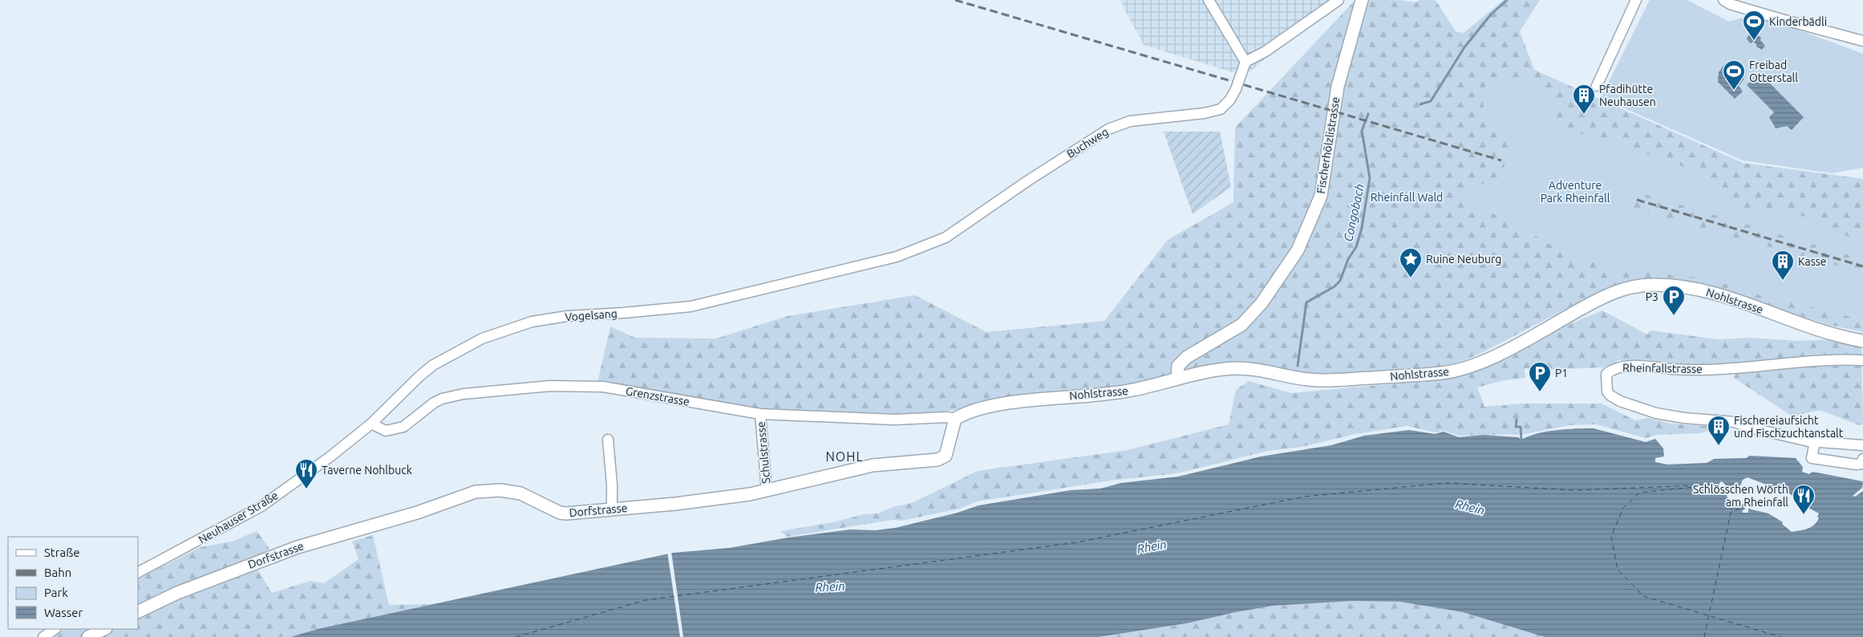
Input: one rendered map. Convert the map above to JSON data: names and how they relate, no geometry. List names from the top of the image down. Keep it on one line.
{"streets":{"street":["Buchweg","Fischerhölzlistrasse","Nohlstrasse","Vogelsang","Rheinfallstrasse","Grenzstrasse","Schulstrasse","Dorfstrasse","Neuhauser Straße"]},"crossings":[["Buchweg","Vogelsang"],["Fischerhölzlistrasse","Nohlstrasse"],["Nohlstrasse","Grenzstrasse"],["Nohlstrasse","Dorfstrasse"],["Vogelsang","Grenzstrasse"],["Vogelsang","Neuhauser Straße"],["Grenzstrasse","Schulstrasse"],["Grenzstrasse","Dorfstrasse"],["Grenzstrasse","Neuhauser Straße"],["Schulstrasse","Dorfstrasse"]],"districts":["NOHL"],"water":["Congobach","Rhein"],"parks":["Adventure Park Rheinfall","Rheinfall Wald"],"places":{"sports":["Kinderbädli","Freibad Otterstall"],"building":["Pfadihütte Neuhausen","Kasse","Fischereiaufsicht und Fischzuchtanstalt"],"place":["Ruine Neuburg"],"parking":["P3","P1"],"restaurant":["Taverne Nohlbuck","Schlösschen Wörth am Rheinfall"]},"legend":["Straße","Bahn","Park","Wasser"]}
